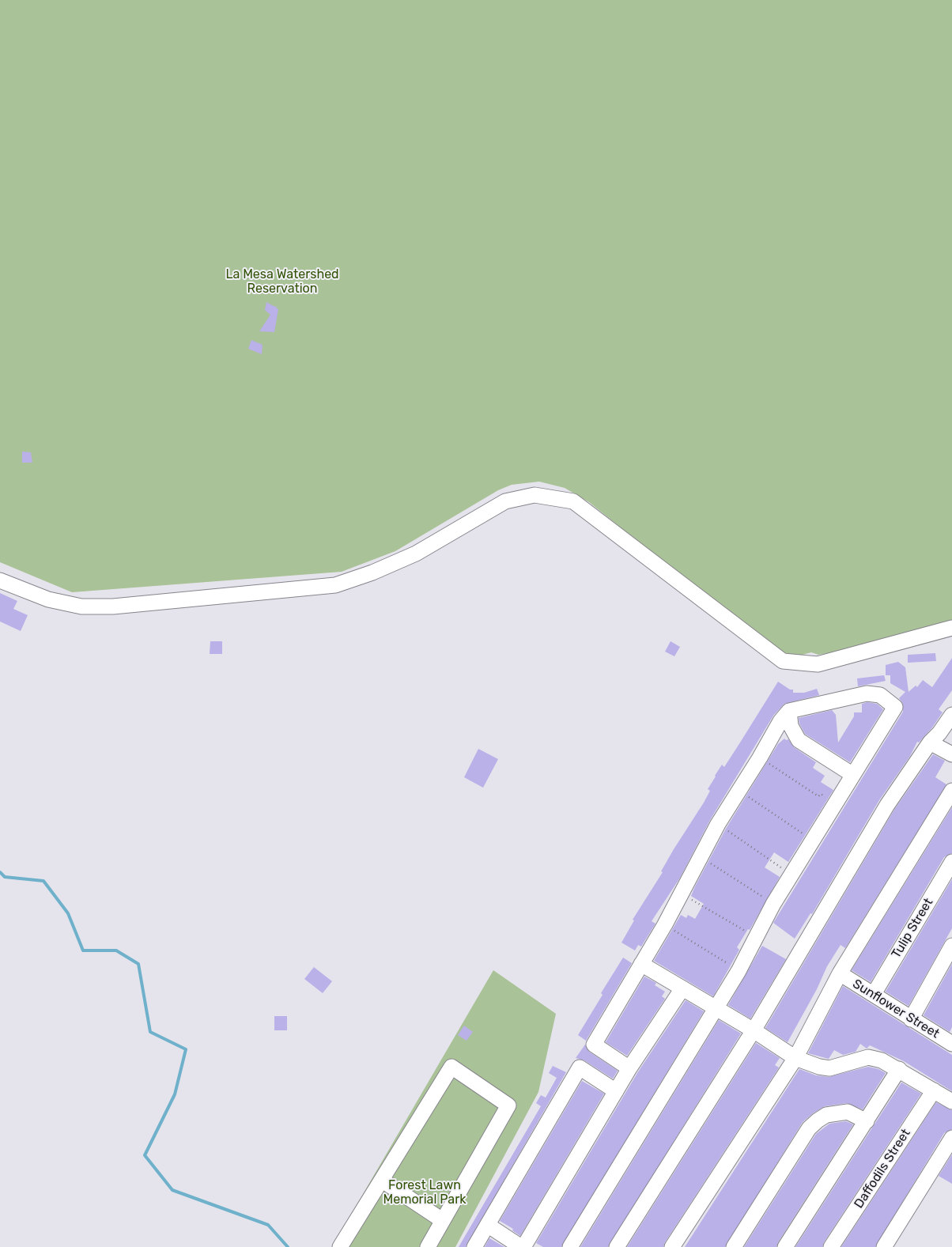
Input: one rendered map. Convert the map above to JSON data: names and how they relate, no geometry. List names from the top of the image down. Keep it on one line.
{"streets":{"street":["Tulip Street","Sunflower Street","Daffodils Street"]},"crossings":[["Tulip Street","Sunflower Street"]],"parks":["La Mesa Watershed Reservation","Forest Lawn Memorial Park"]}
